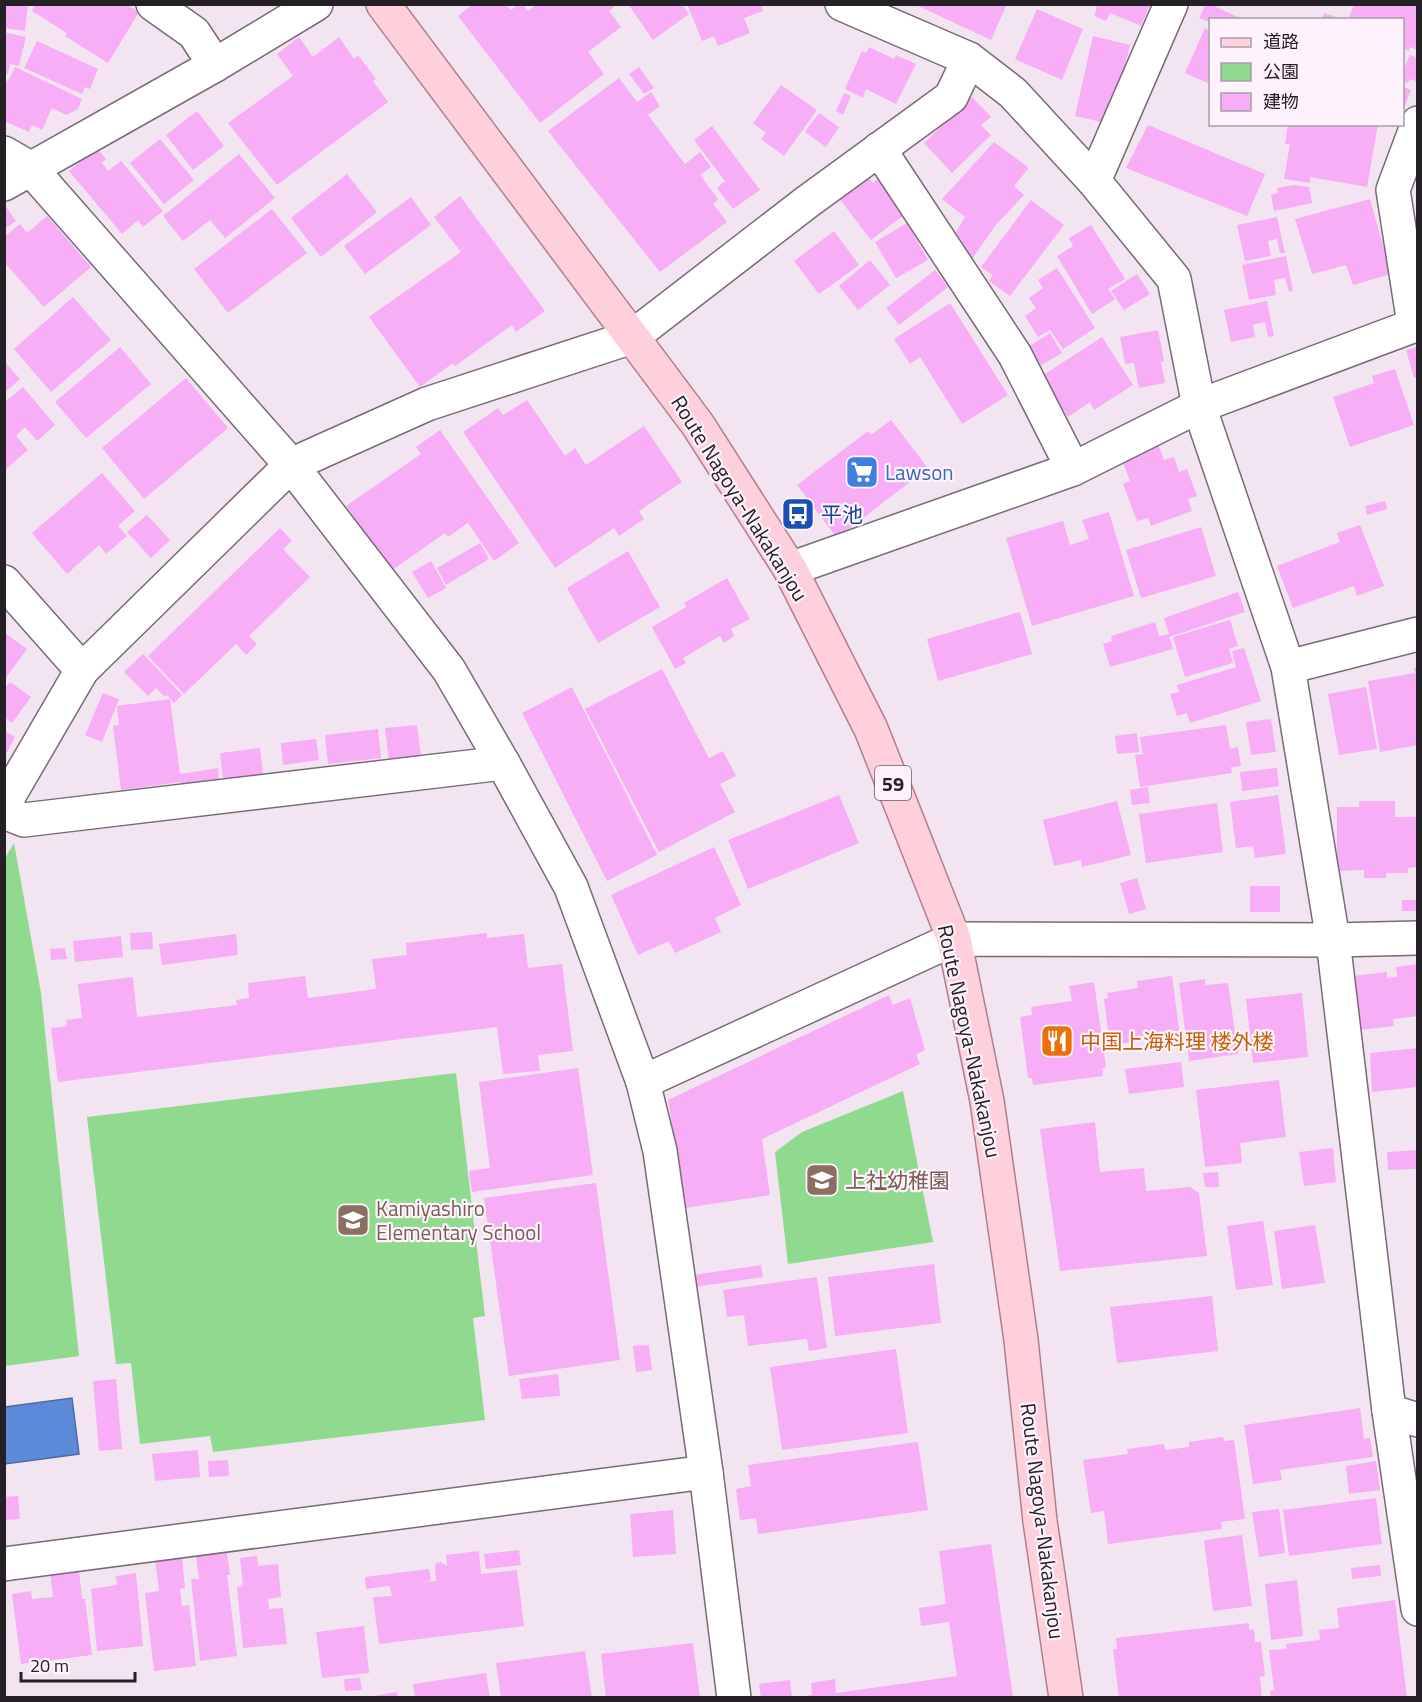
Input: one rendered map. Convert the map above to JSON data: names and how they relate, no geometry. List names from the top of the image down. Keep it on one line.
{"streets":{"main road":["Route Nagoya-Nakakanjou","59"]},"places":{"supermarket":["Lawson"],"bus stop":["平池"],"restaurant":["中国上海料理 楼外楼"],"school or university":["上社幼稚園","Kamiyashiro Elementary School"]},"legend":["道路","公園","建物"],"scale_bar":"20 m"}
